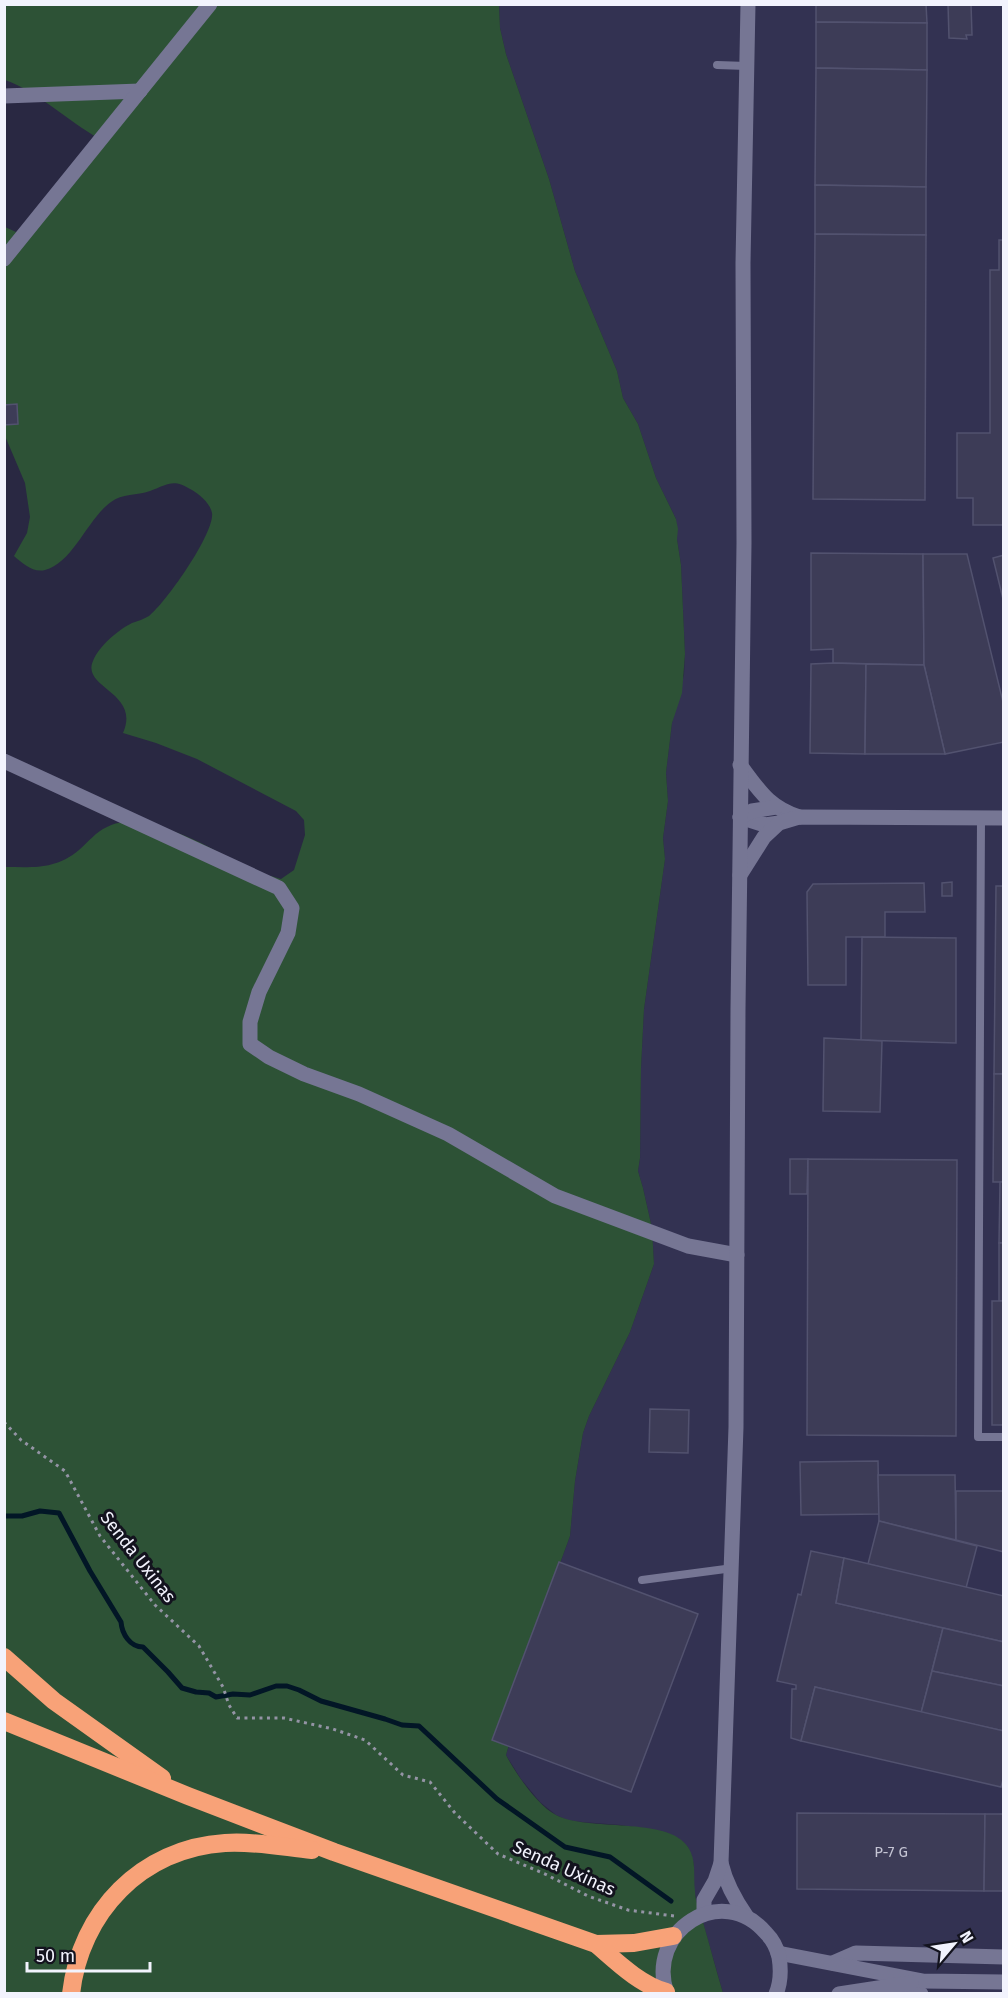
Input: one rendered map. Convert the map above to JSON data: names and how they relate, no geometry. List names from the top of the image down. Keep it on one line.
{"streets":{"path":["Senda Uxinas"]},"house_numbers":["P-7 G"],"scale_bar":"50 m","north":"top right"}
